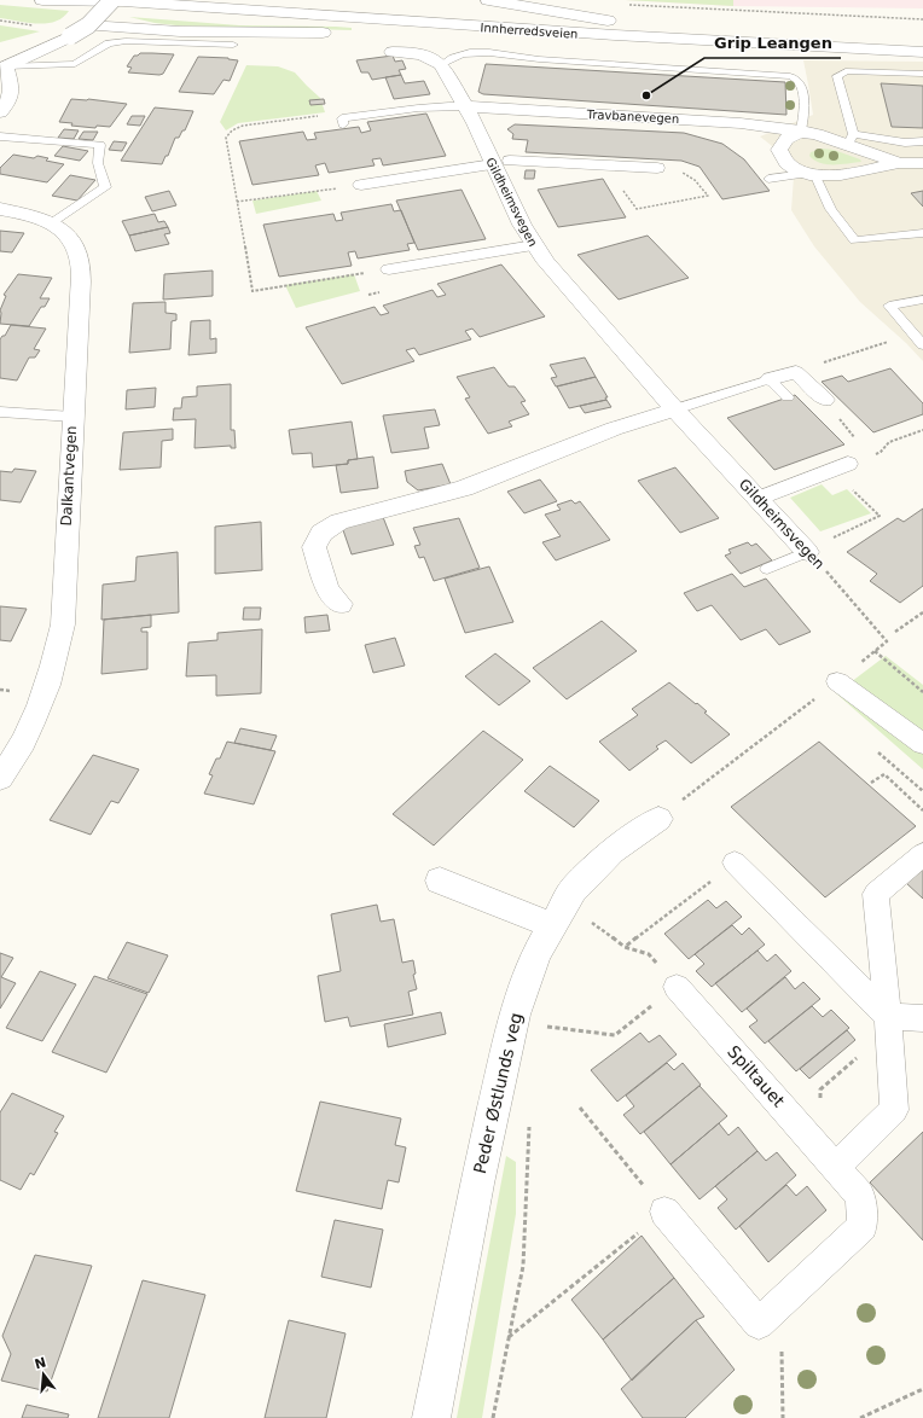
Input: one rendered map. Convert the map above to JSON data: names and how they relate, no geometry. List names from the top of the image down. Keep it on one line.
{"streets":{"main road":["Innherredsveien","Travbanevegen","Gildheimsvegen","Dalkantvegen","Peder Østlunds veg"],"street":["Spiltauet"]},"crossings":[["Travbanevegen","Gildheimsvegen"]],"places":["Grip Leangen"],"north":"top"}
